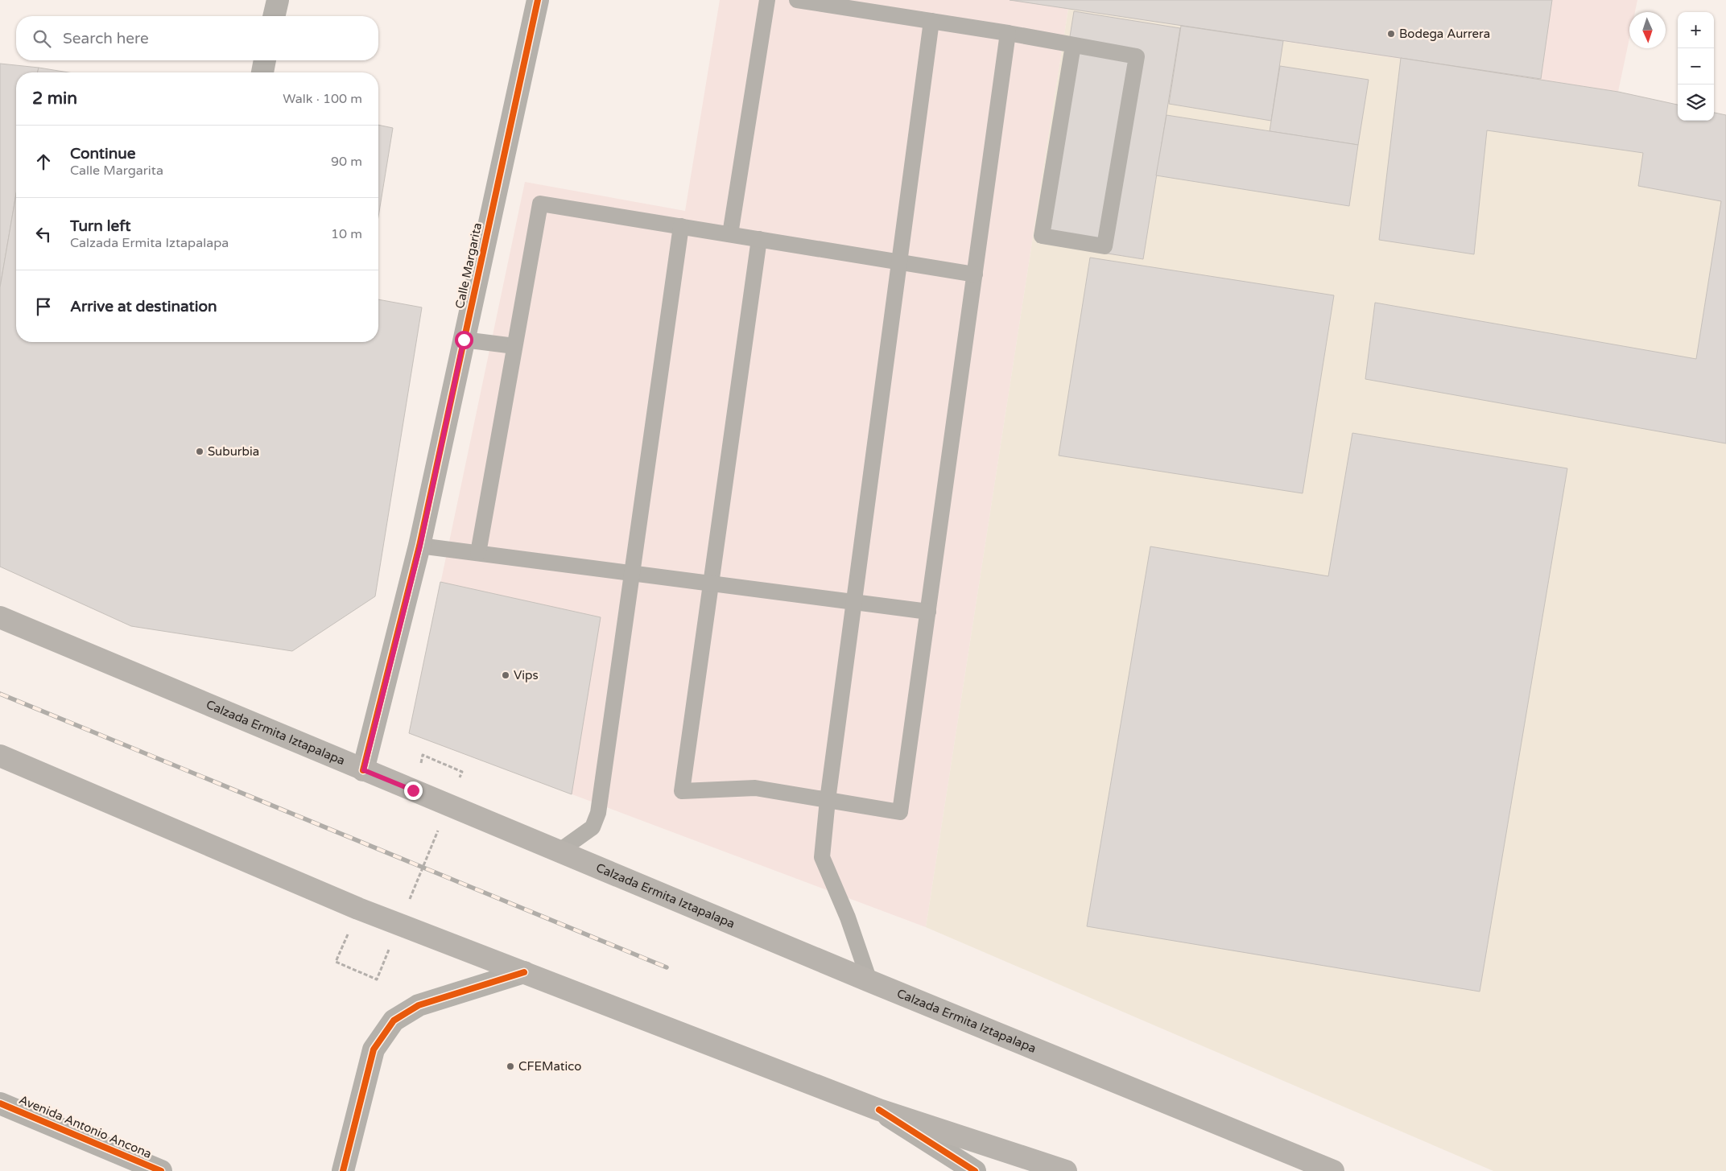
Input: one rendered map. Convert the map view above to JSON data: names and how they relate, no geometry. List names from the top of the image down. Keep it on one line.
{"streets":{"main road":["Calzada Ermita Iztapalapa"],"street":["Calle Margarita","Avenida Antonio Ancona"]},"crossings":[["Calle Margarita","Calzada Ermita Iztapalapa"]],"places":["Bodega Aurrera","Suburbia","Vips","CFEMatico"],"north":"bottom","page":{"map_buttons":["+","−"],"search":"Search here","heading":["2 min","Walk · 100 m"],"list":[["Continue","Calle Margarita","90 m"],["Turn left","Calzada Ermita Iztapalapa","10 m"],"Arrive at destination"]}}
